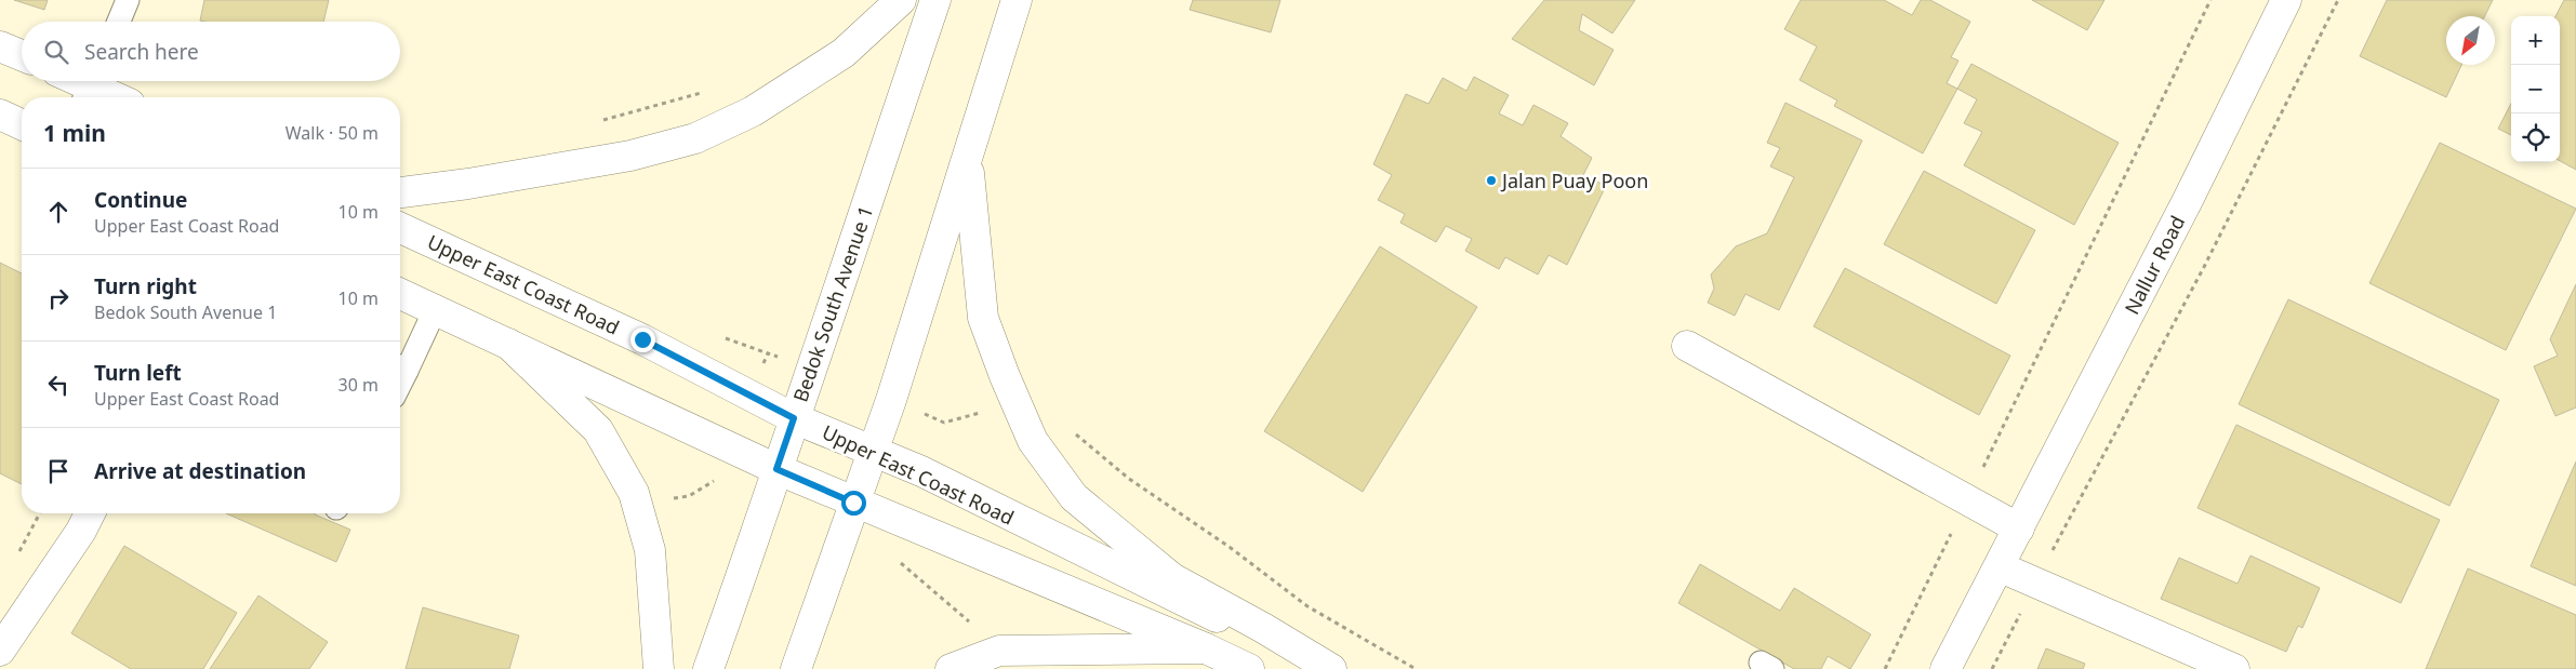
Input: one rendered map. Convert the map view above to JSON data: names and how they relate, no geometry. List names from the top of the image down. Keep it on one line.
{"streets":{"main road":["Nallur Road","Upper East Coast Road","Bedok South Avenue 1"]},"crossings":[["Upper East Coast Road","Bedok South Avenue 1"]],"places":["Jalan Puay Poon"],"north":"bottom left","page":{"map_buttons":["+","−"],"search":"Search here","heading":["1 min","Walk · 50 m"],"list":[["Continue","Upper East Coast Road","10 m"],["Turn right","Bedok South Avenue 1","10 m"],["Turn left","Upper East Coast Road","30 m"],"Arrive at destination"]}}
